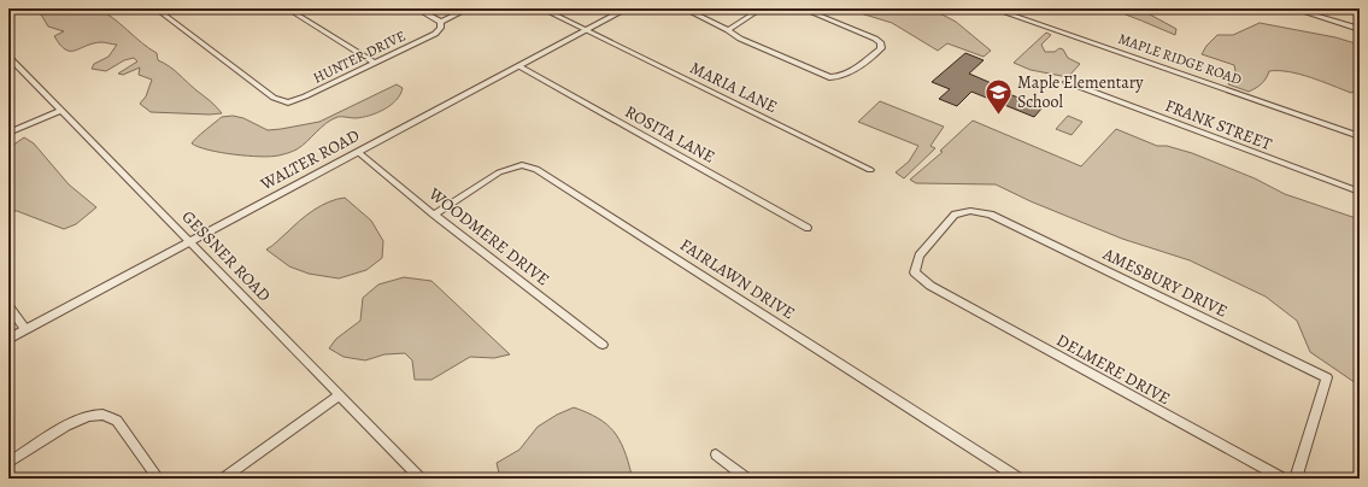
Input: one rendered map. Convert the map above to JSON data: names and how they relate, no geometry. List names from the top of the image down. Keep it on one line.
{"streets":{"street":["HUNTER DRIVE","MAPLE RIDGE ROAD","MARIA LANE","FRANK STREET","ROSITA LANE","WALTER ROAD","WOODMERE DRIVE","GESSNER ROAD","FAIRLAWN DRIVE","AMESBURY DRIVE","DELMERE DRIVE"]},"crossings":[["MARIA LANE","WALTER ROAD"],["ROSITA LANE","WALTER ROAD"],["WALTER ROAD","WOODMERE DRIVE"],["WALTER ROAD","GESSNER ROAD"],["WOODMERE DRIVE","FAIRLAWN DRIVE"],["AMESBURY DRIVE","DELMERE DRIVE"]],"places":{"school or university":["Maple Elementary School"]}}
